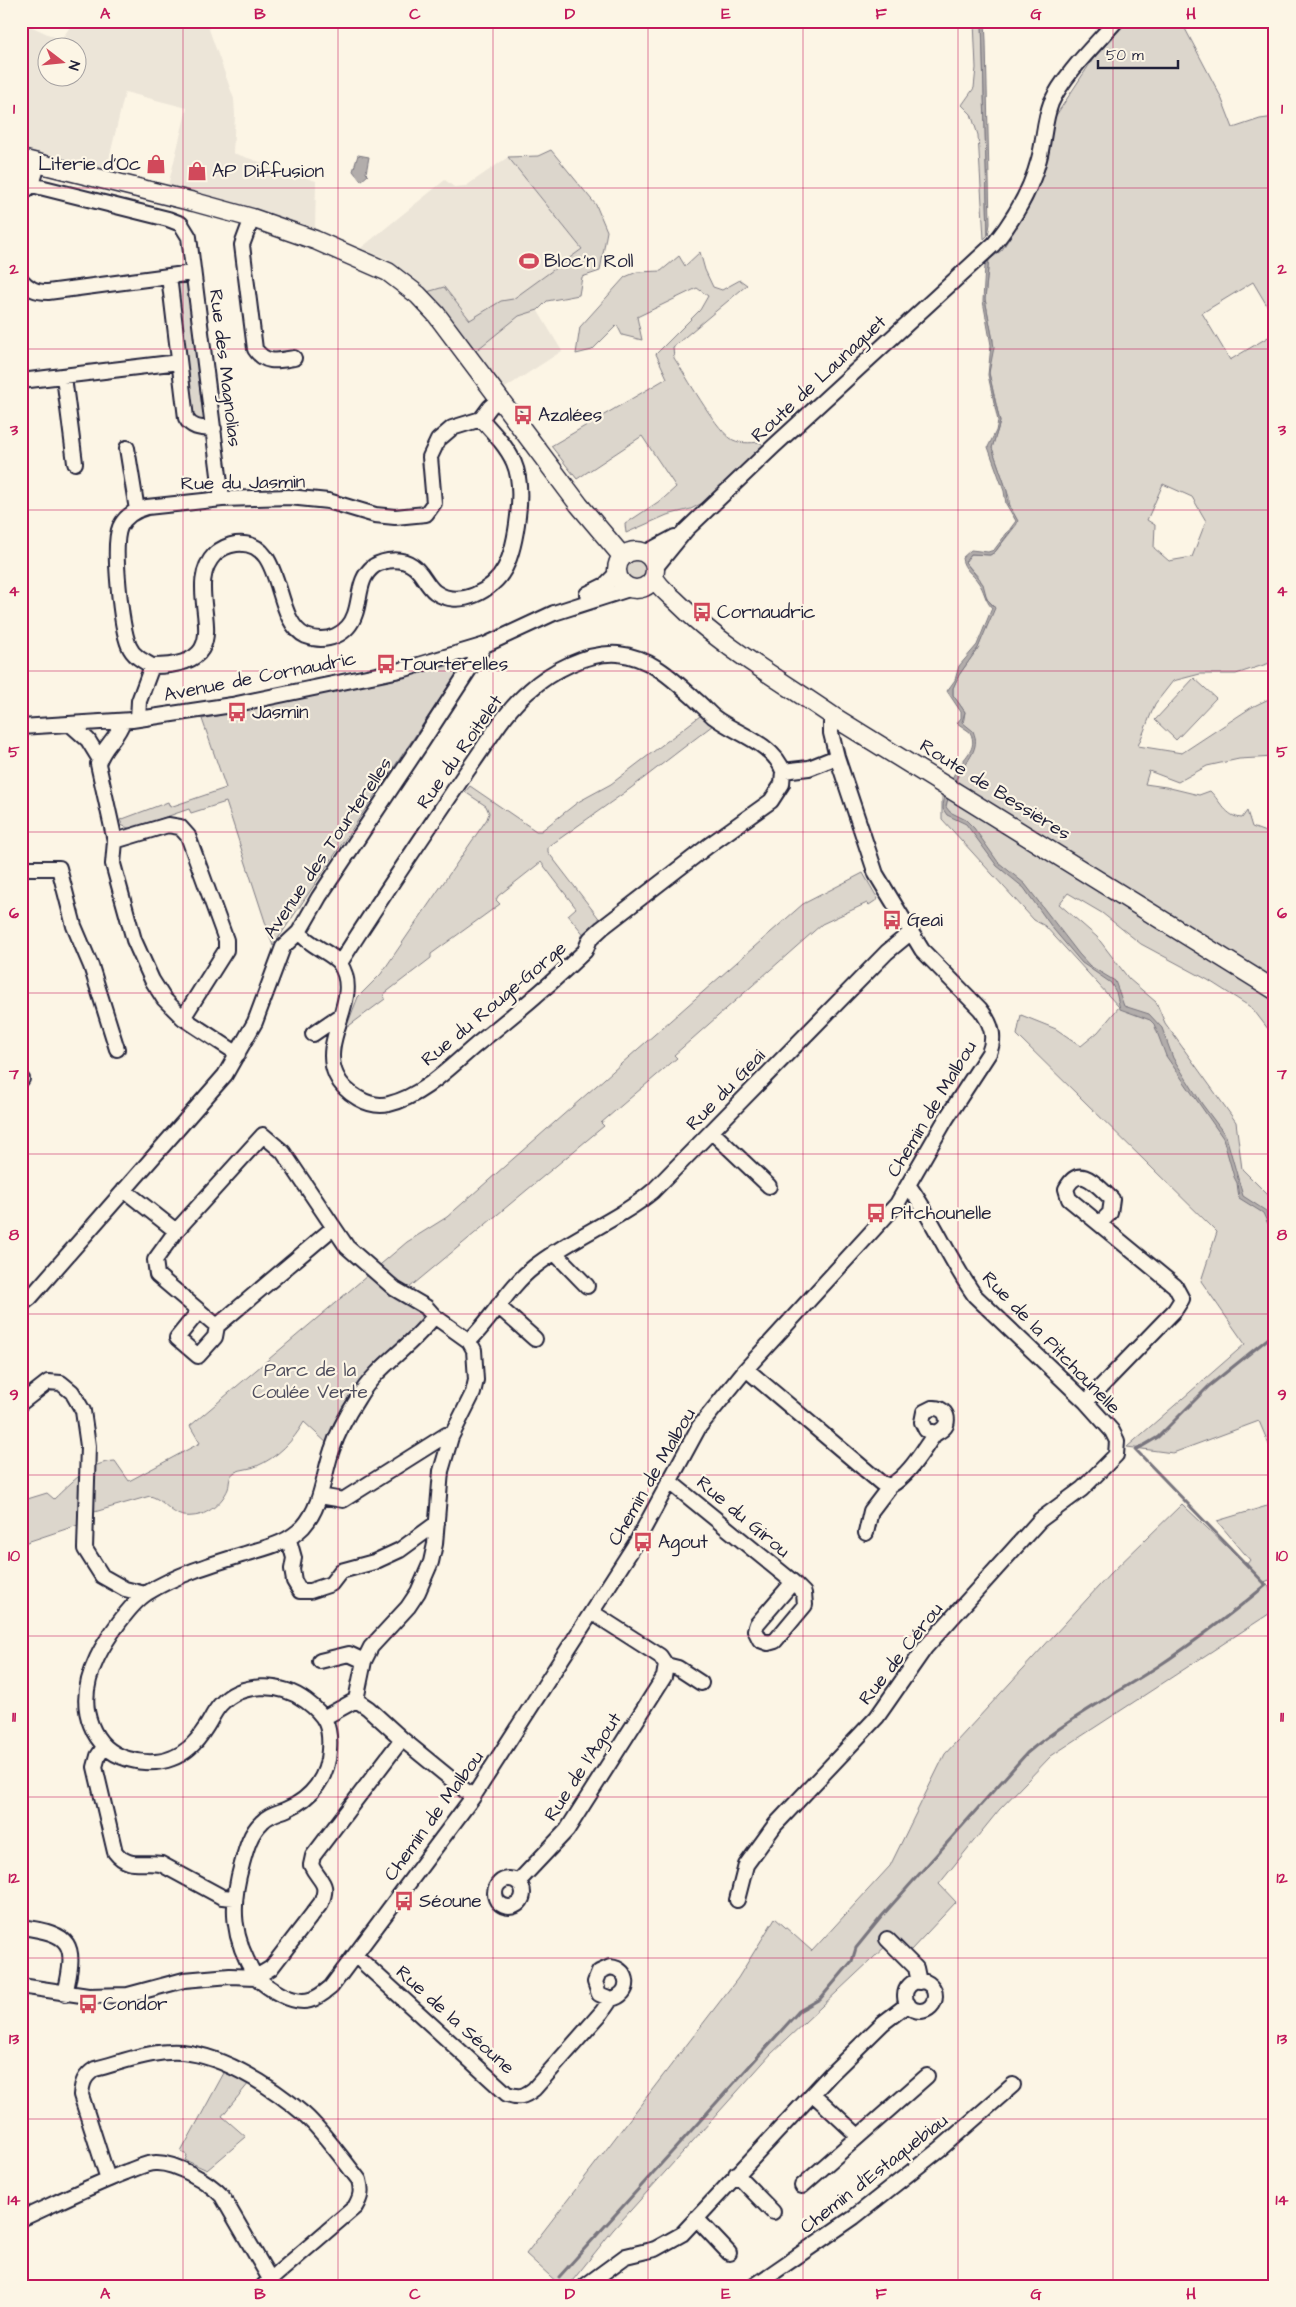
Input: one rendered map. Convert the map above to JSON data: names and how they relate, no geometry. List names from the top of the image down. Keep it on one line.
{"streets":{"main road":["Route de Bessières"],"street":["Rue des Magnolias","Route de Launaguet","Rue du Jasmin","Avenue de Cornaudric","Rue du Roitelet","Avenue des Tourterelles","Rue du Rouge-Gorge","Rue du Geai","Chemin de Malbou","Rue de la Pitchounelle","Rue du Girou","Rue de Cérou","Rue de l'Agout","Rue de la Séoune","Chemin d'Estaquebiau"]},"crossings":[["Rue des Magnolias","Rue du Jasmin"],["Route de Launaguet","Avenue de Cornaudric"],["Route de Launaguet","Route de Bessières"],["Avenue de Cornaudric","Route de Bessières"],["Avenue de Cornaudric","Avenue des Tourterelles"],["Rue du Roitelet","Rue du Rouge-Gorge"],["Route de Bessières","Chemin de Malbou"],["Rue du Geai","Chemin de Malbou"],["Chemin de Malbou","Rue de la Pitchounelle"],["Chemin de Malbou","Rue du Girou"],["Chemin de Malbou","Rue de la Séoune"],["Rue de la Pitchounelle","Rue de Cérou"]],"parks":["Parc de la Coulée Verte"],"places":{"shop":["Literie d'Oc","AP Diffusion"],"sports":["Bloc'n Roll"],"bus stop":["Azalées","Cornaudric","Tourterelles","Jasmin","Geai","Pitchounelle","Agout","Séoune","Condor"]},"scale_bar":"50 m","north":"right","grid":{"columns":["A","B","C","D","E","F","G","H"],"rows":["1","2","3","4","5","6","7","8","9","10","11","12","13","14"]}}
